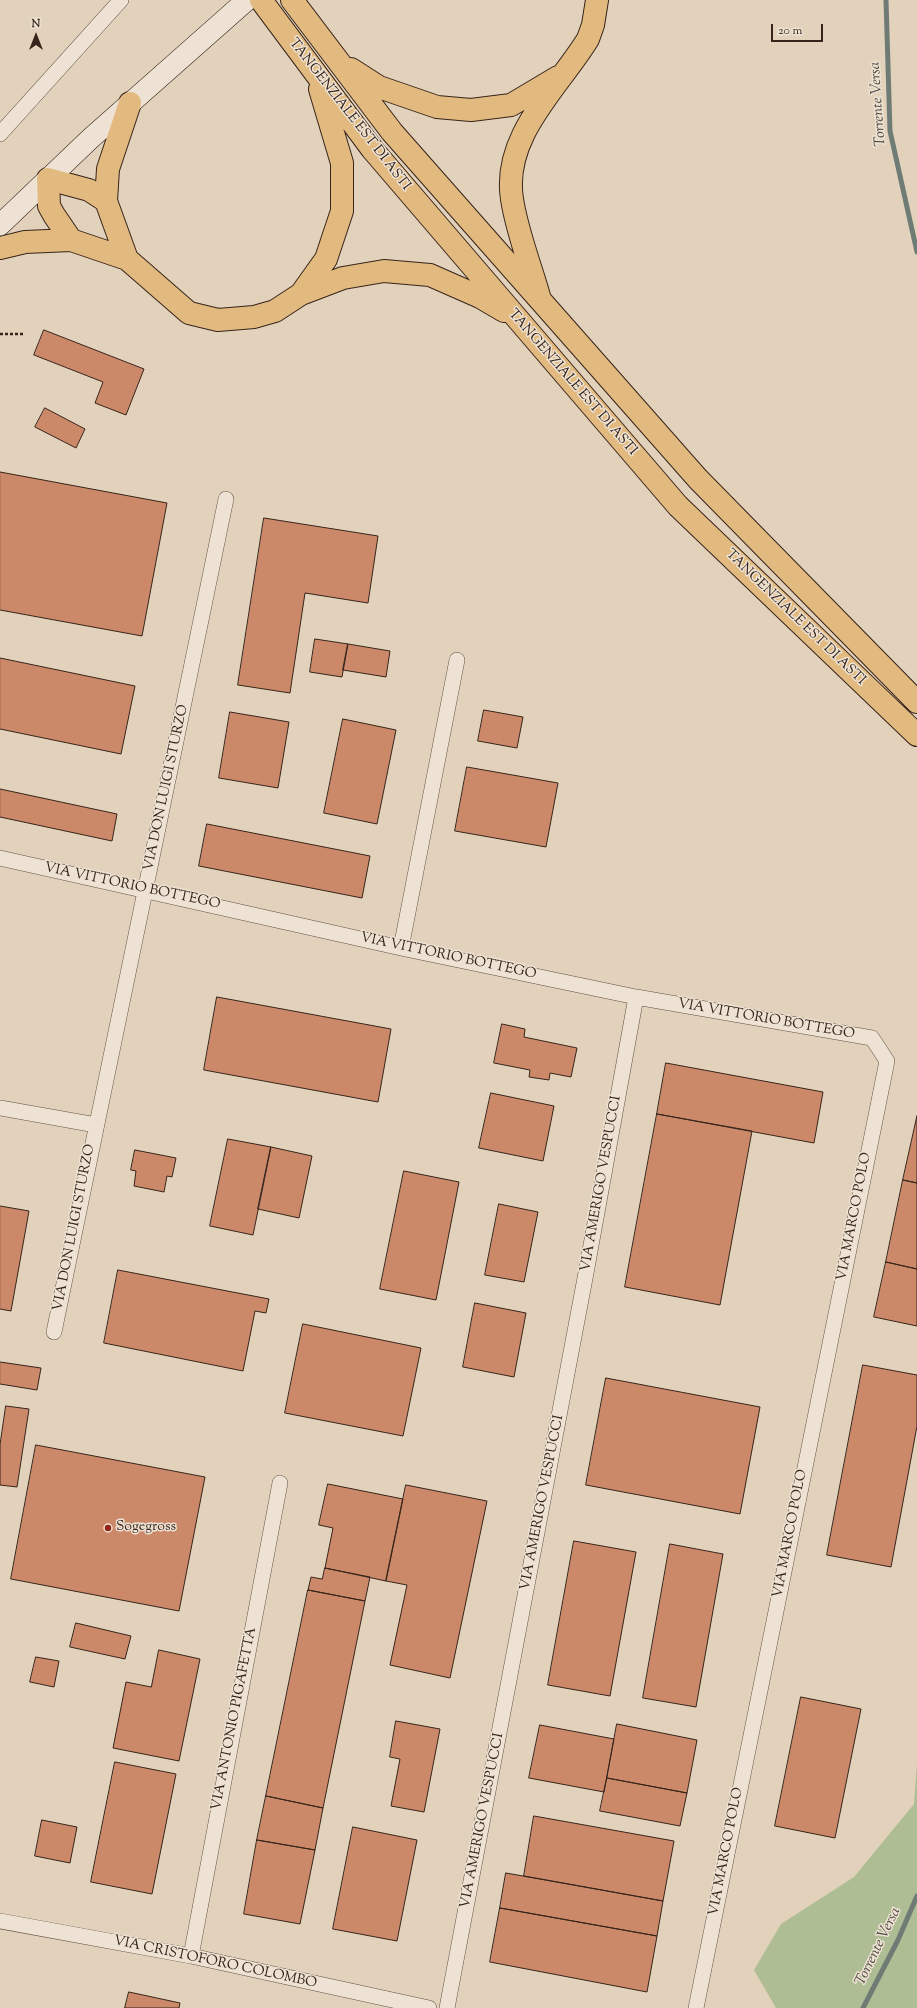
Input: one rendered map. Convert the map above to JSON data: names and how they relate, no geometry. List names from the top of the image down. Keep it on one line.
{"streets":{"highway":["TANGENZIALE EST DI ASTI"],"street":["VIA DON LUIGI STURZO","VIA VITTORIO BOTTEGO","VIA AMERIGO VESPUCCI","VIA MARCO POLO","VIA ANTONIO PIGAFETTA","VIA CRISTOFORO COLOMBO"]},"crossings":[["VIA DON LUIGI STURZO","VIA VITTORIO BOTTEGO"],["VIA VITTORIO BOTTEGO","VIA AMERIGO VESPUCCI"],["VIA VITTORIO BOTTEGO","VIA MARCO POLO"],["VIA ANTONIO PIGAFETTA","VIA CRISTOFORO COLOMBO"]],"water":["Torrente Versa"],"places":["Sogegross"],"scale_bar":"20 m","north":"top"}
